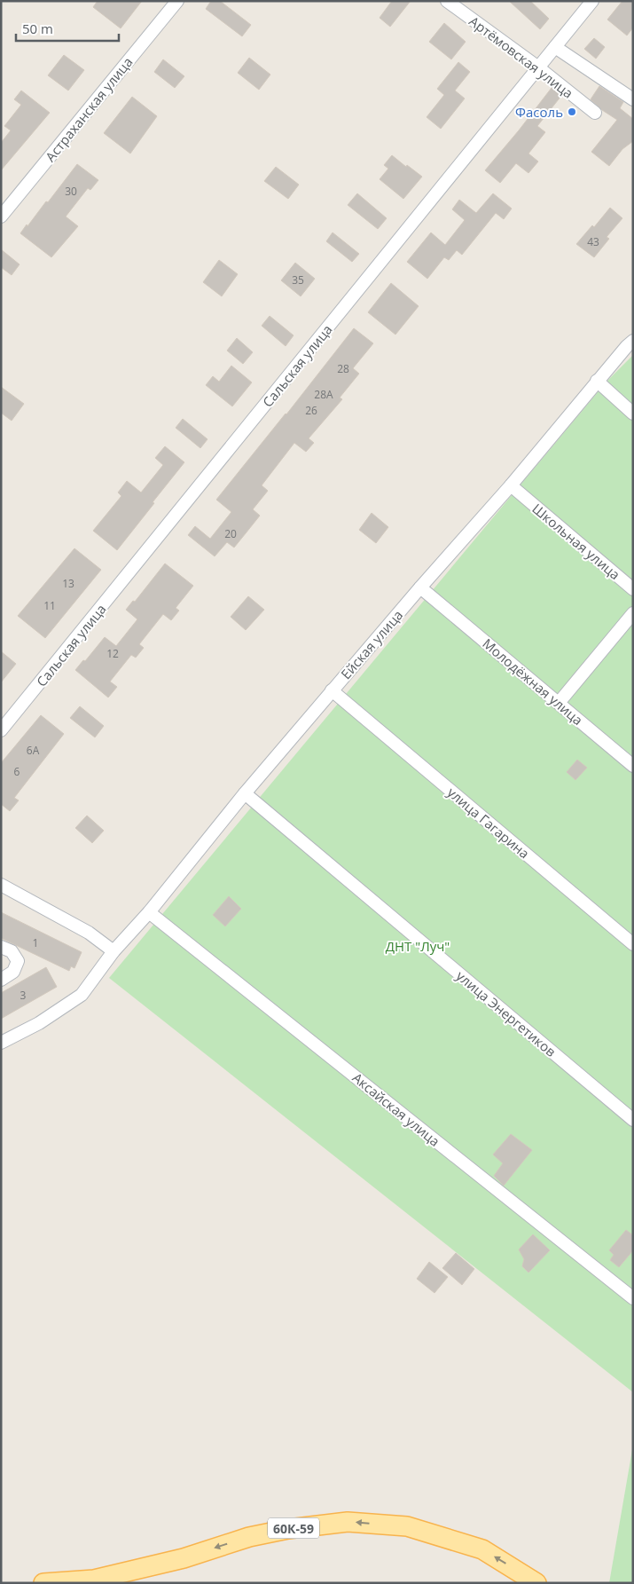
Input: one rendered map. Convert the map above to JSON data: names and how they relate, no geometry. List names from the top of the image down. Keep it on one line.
{"streets":{"main road":["60К-59"],"street":["Артёмовская улица","Астраханская улица","Сальская улица","Школьная улица","Ейская улица","Молодёжная улица","улица Гагарина","улица Энергетиков","Аксайская улица"]},"crossings":[["Артёмовская улица","Сальская улица"],["Школьная улица","Ейская улица"],["Ейская улица","Молодёжная улица"],["Ейская улица","улица Гагарина"],["Ейская улица","улица Энергетиков"],["Ейская улица","Аксайская улица"]],"parks":["ДНТ \"Луч\""],"places":["Фасоль"],"house_numbers":["30","43","35","28","28А","26","20","13","11","12","6А","6","1","3"],"scale_bar":"50 m"}
